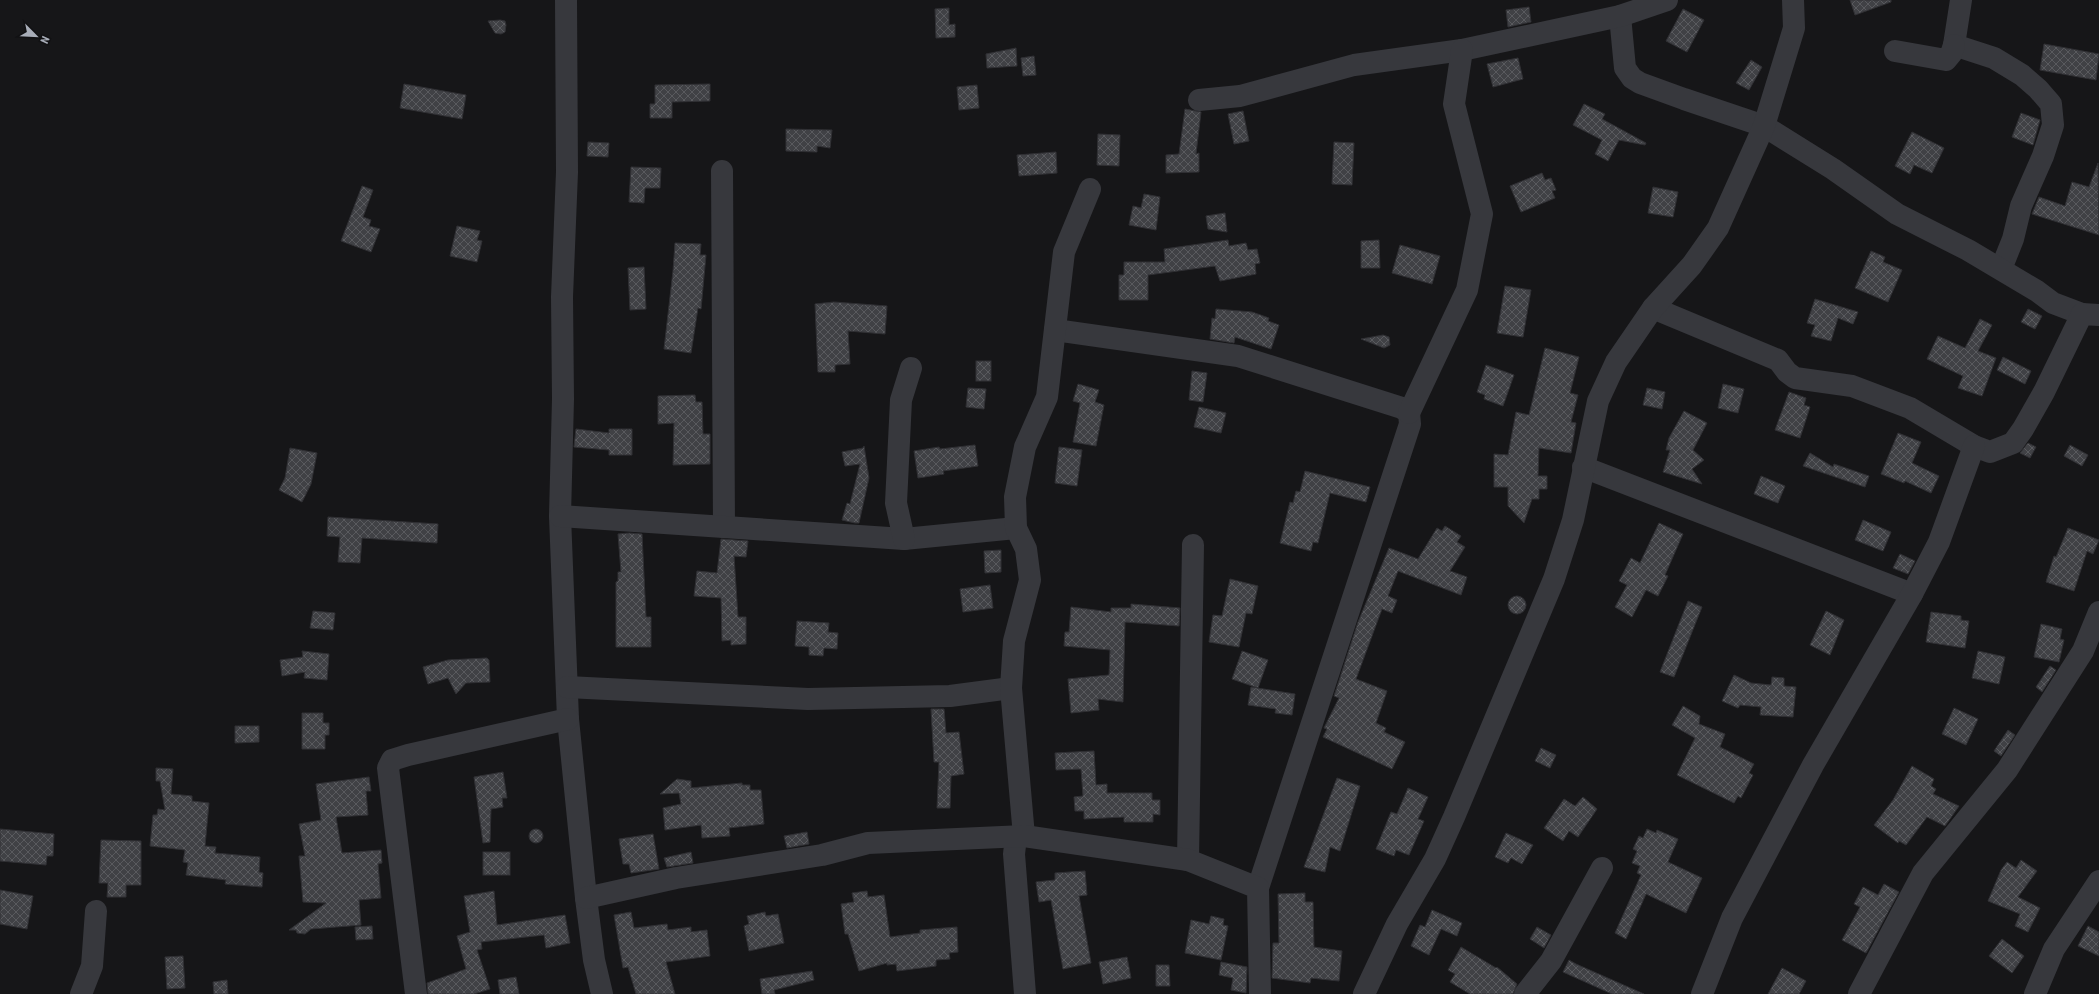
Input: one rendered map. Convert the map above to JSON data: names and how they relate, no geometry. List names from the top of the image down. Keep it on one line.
{"north":"bottom right"}
